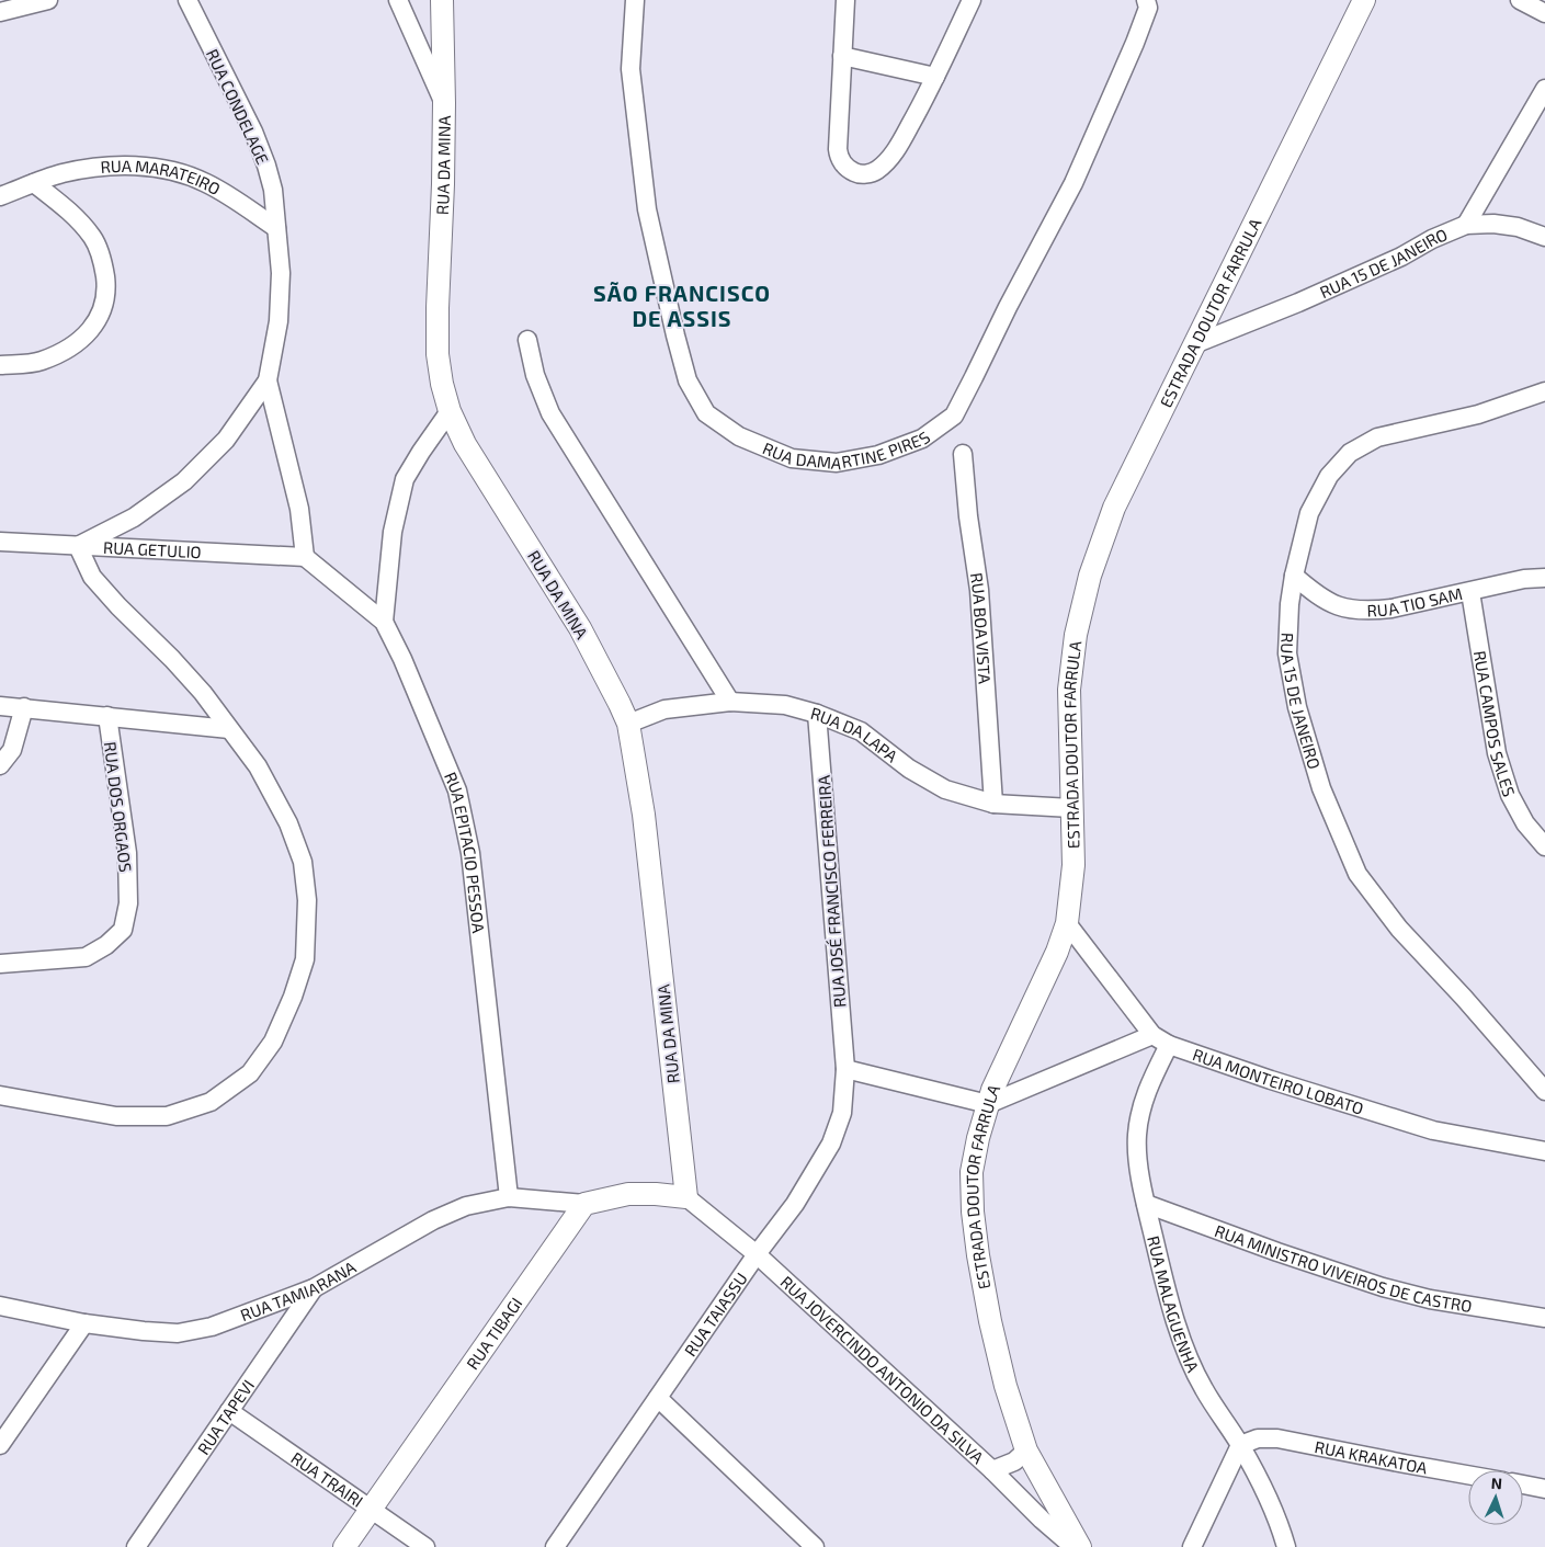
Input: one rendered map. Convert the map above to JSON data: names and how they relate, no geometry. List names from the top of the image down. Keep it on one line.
{"streets":{"street":["RUA CONDELAGE","RUA DA MINA","RUA MARATEIRO","RUA 15 DE JANEIRO","ESTRADA DOUTOR FARRULA","RUA DAMARTINE PIRES","RUA GETULIO","RUA TIO SAM","RUA BOA VISTA","RUA CAMPOS SALES","RUA DA LAPA","RUA DOS ORGAOS","RUA EPITACIO PESSOA","RUA JOSÉ FRANCISCO FERREIRA","RUA MONTEIRO LOBATO","RUA MINISTRO VIVEIROS DE CASTRO","RUA TAMIARANA","RUA MALAGUENHA","RUA TAIASSU","RUA TIBAGI","RUA JOVERCINDO ANTONIO DA SILVA","RUA TAPEVI","RUA KRAKATOA","RUA TRAIRI"]},"crossings":[["RUA CONDELAGE","RUA MARATEIRO"],["RUA CONDELAGE","RUA GETULIO"],["RUA CONDELAGE","RUA EPITACIO PESSOA"],["RUA DA MINA","RUA DA LAPA"],["RUA DA MINA","RUA JOVERCINDO ANTONIO DA SILVA"],["RUA 15 DE JANEIRO","ESTRADA DOUTOR FARRULA"],["RUA 15 DE JANEIRO","RUA TIO SAM"],["ESTRADA DOUTOR FARRULA","RUA DA LAPA"],["ESTRADA DOUTOR FARRULA","RUA MONTEIRO LOBATO"],["RUA GETULIO","RUA EPITACIO PESSOA"],["RUA TIO SAM","RUA CAMPOS SALES"],["RUA BOA VISTA","RUA DA LAPA"],["RUA DA LAPA","RUA JOSÉ FRANCISCO FERREIRA"],["RUA EPITACIO PESSOA","RUA TAMIARANA"],["RUA JOSÉ FRANCISCO FERREIRA","RUA TAIASSU"],["RUA MONTEIRO LOBATO","RUA MALAGUENHA"],["RUA MINISTRO VIVEIROS DE CASTRO","RUA MALAGUENHA"],["RUA TAMIARANA","RUA TIBAGI"],["RUA TAMIARANA","RUA TAPEVI"],["RUA MALAGUENHA","RUA KRAKATOA"],["RUA TAIASSU","RUA JOVERCINDO ANTONIO DA SILVA"],["RUA TIBAGI","RUA TRAIRI"],["RUA TAPEVI","RUA TRAIRI"]],"districts":["SÃO FRANCISCO DE ASSIS"],"north":"top"}
